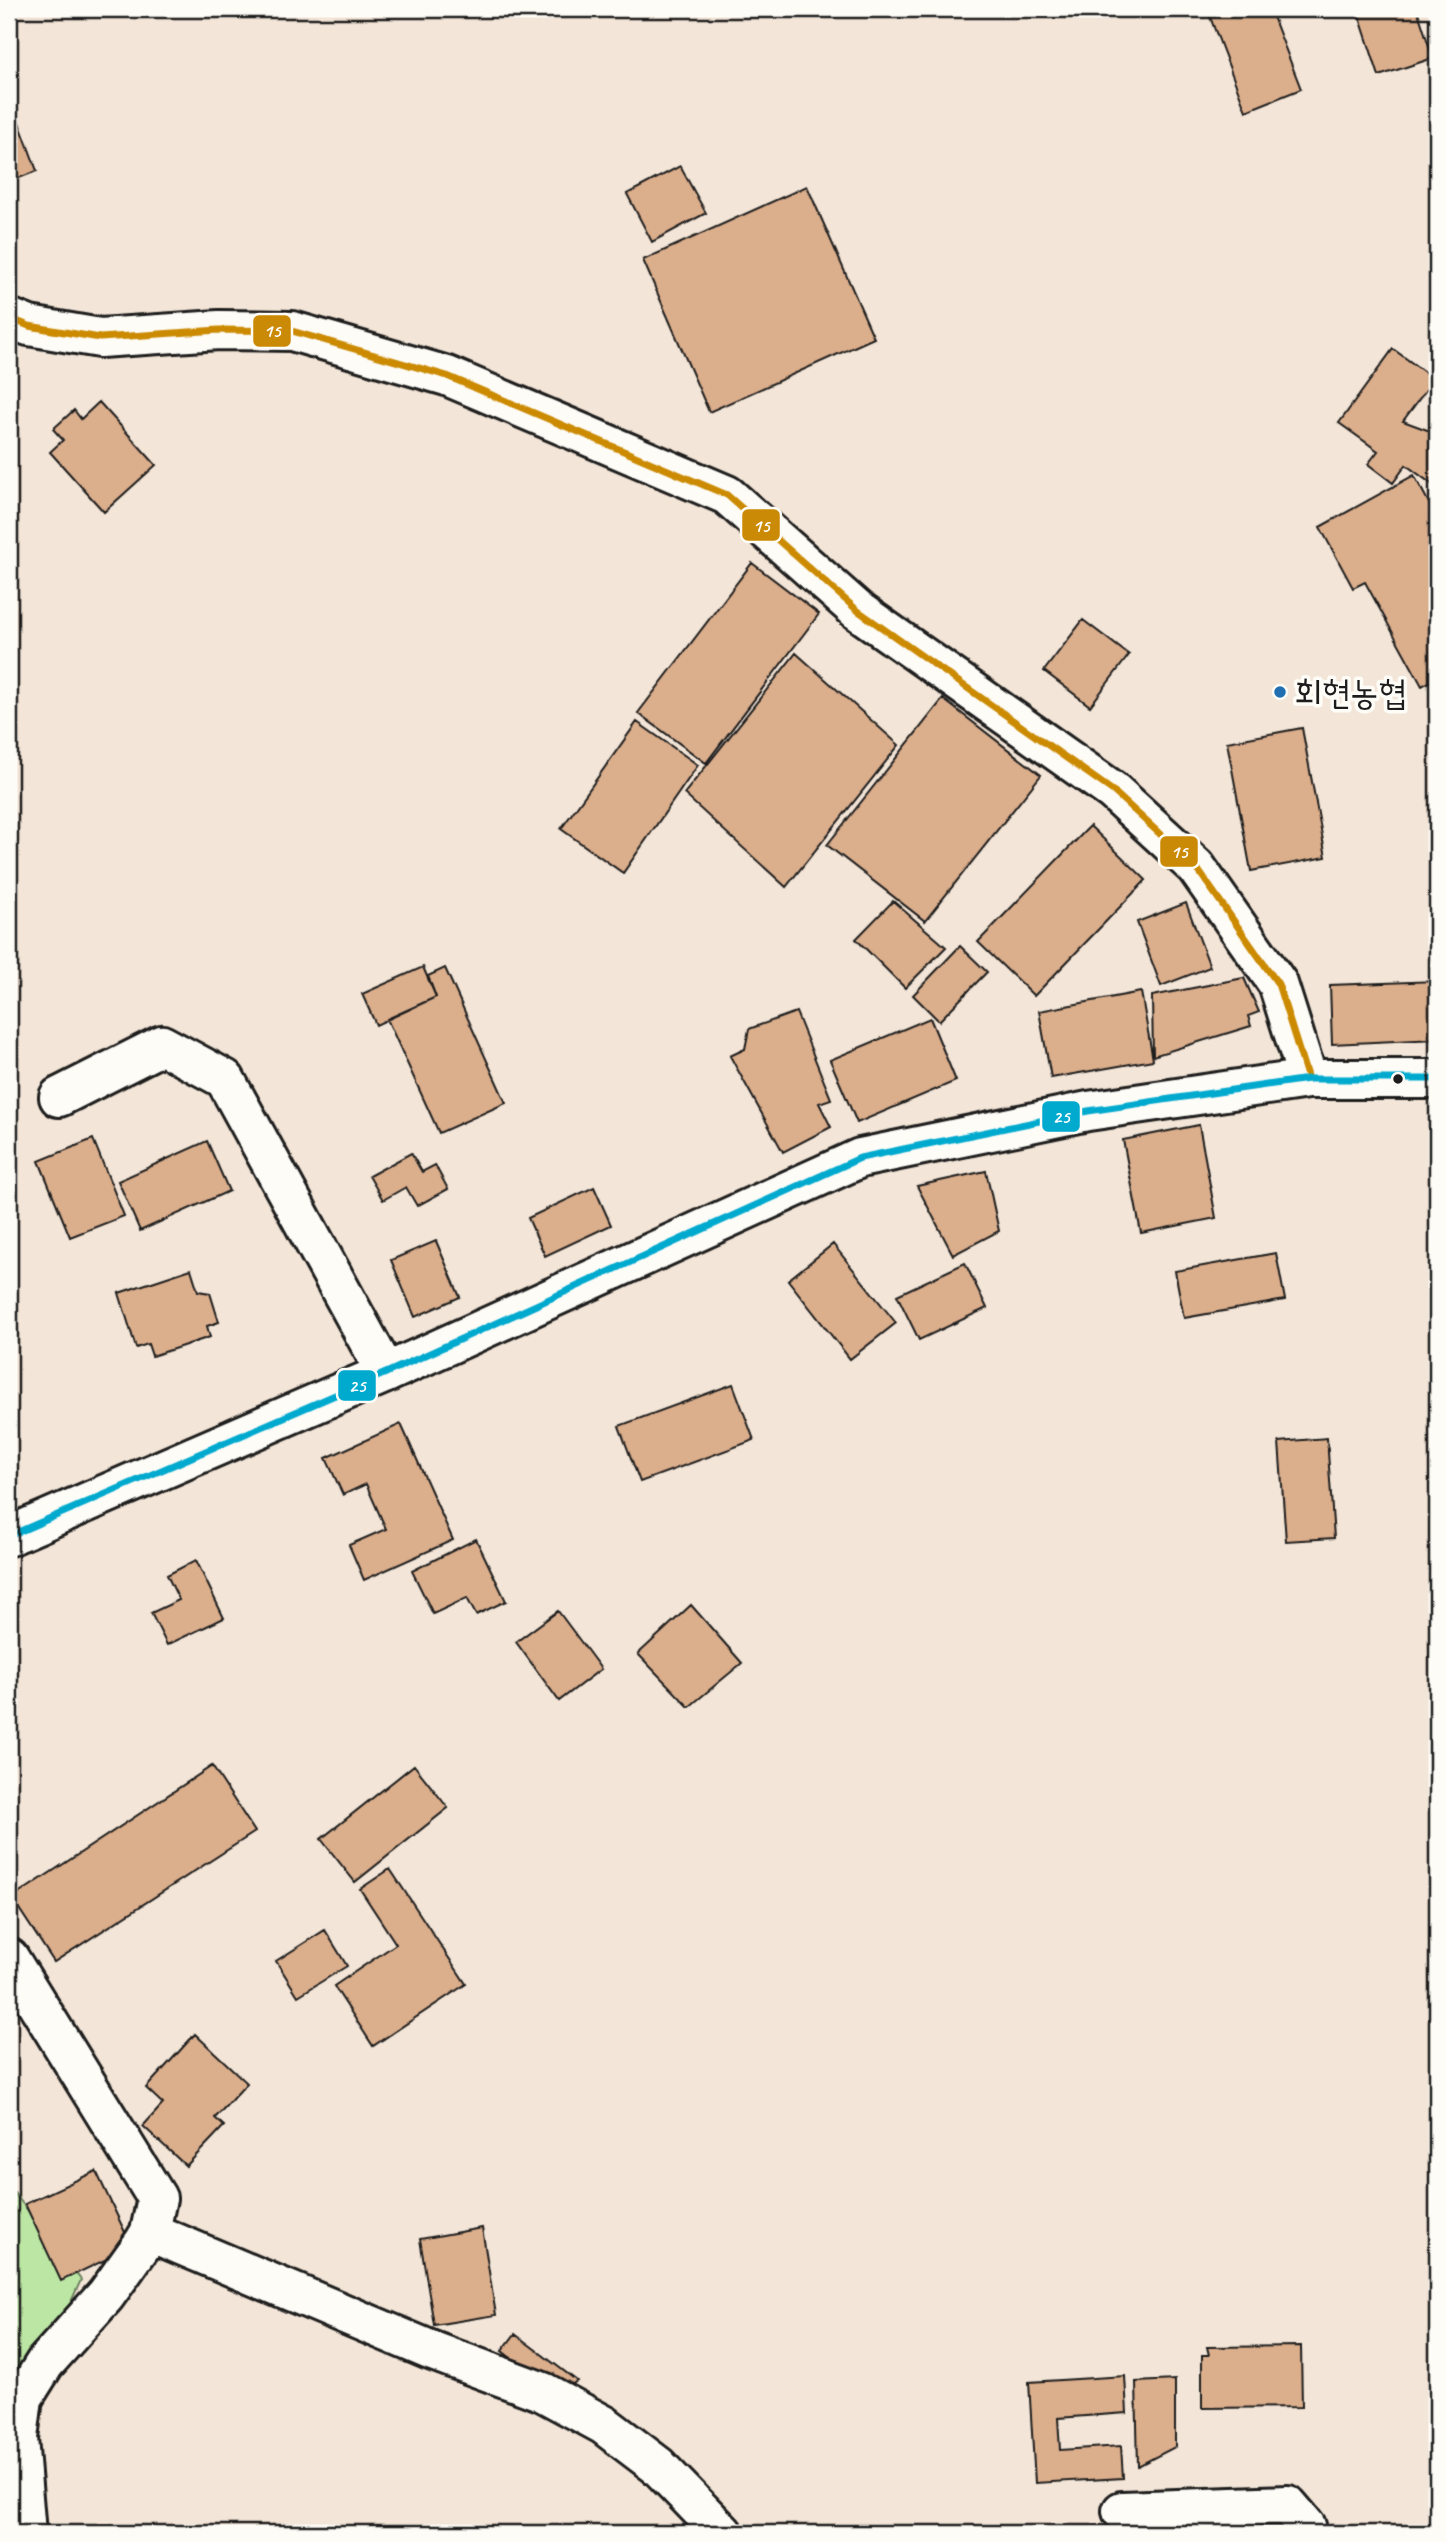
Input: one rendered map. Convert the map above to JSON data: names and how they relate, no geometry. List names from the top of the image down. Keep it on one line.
{"places":["회현농협"],"lines":["transit line 15","transit line 25"]}
